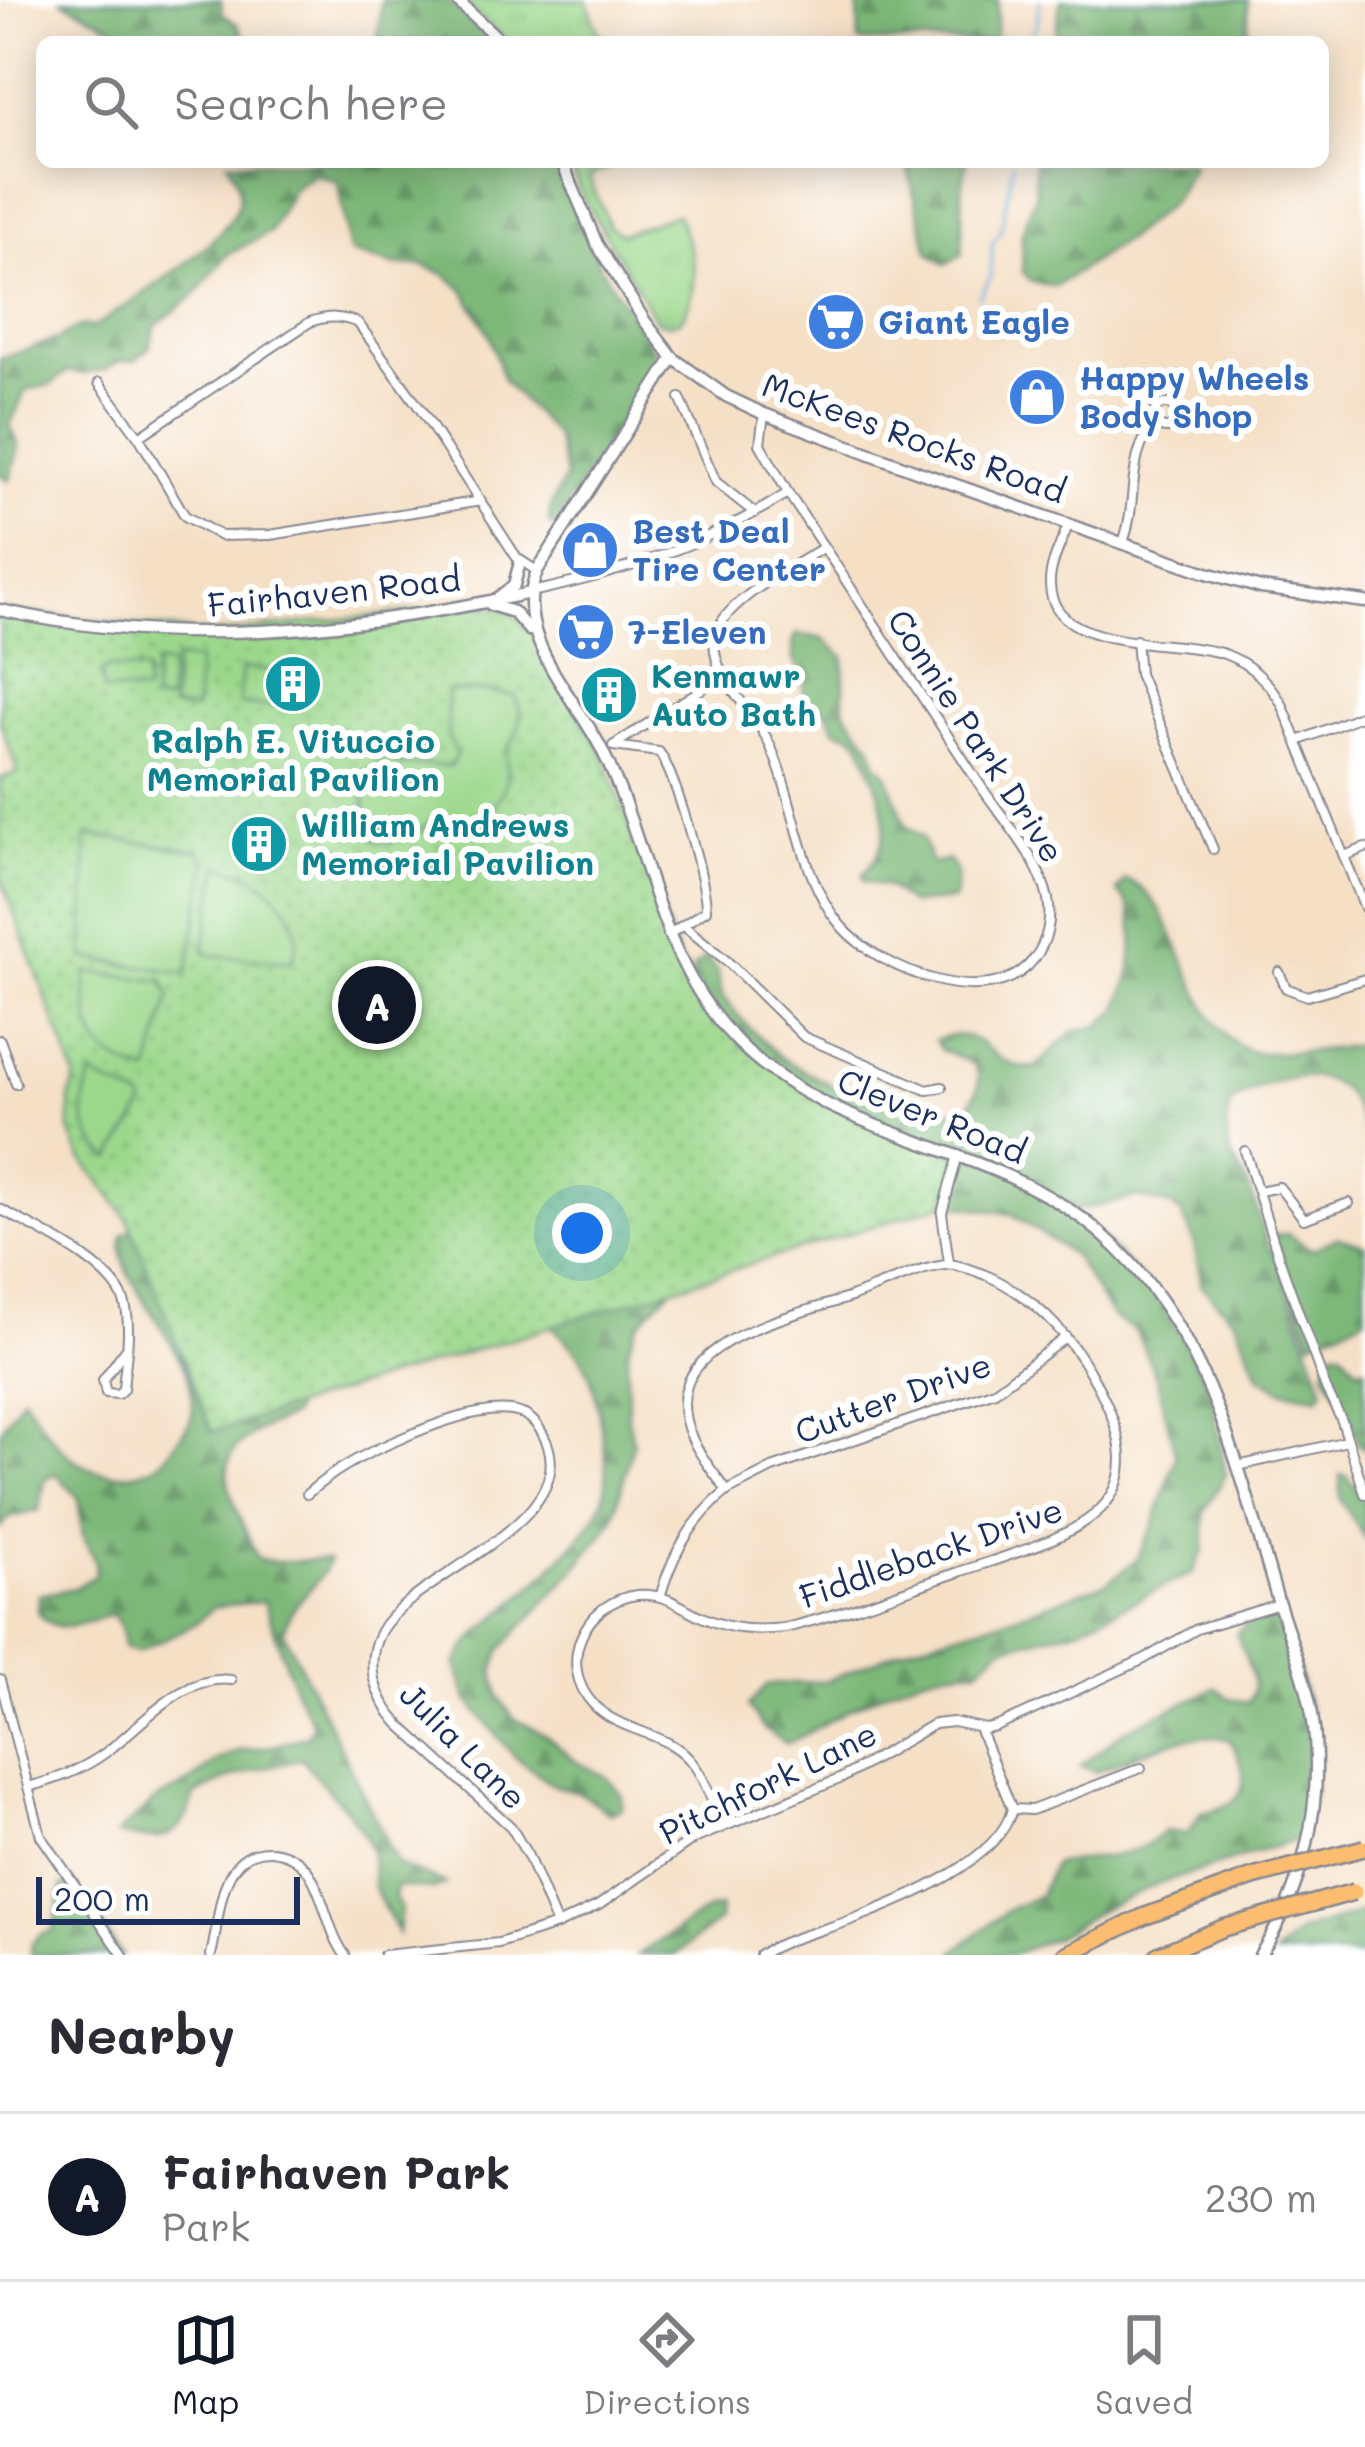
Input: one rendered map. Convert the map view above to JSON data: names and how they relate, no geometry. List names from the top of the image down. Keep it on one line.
{"streets":{"street":["McKees Rocks Road","Fairhaven Road","Connie Park Drive","Clever Road","Cutter Drive","Fiddleback Drive","Julia Lane","Pitchfork Lane"]},"crossings":[["McKees Rocks Road","Connie Park Drive"],["McKees Rocks Road","Clever Road"],["Fairhaven Road","Clever Road"],["Clever Road","Pitchfork Lane"],["Cutter Drive","Fiddleback Drive"],["Julia Lane","Pitchfork Lane"]],"places":{"supermarket":["Giant Eagle","7-Eleven"],"shop":["Happy Wheels Body Shop","Best Deal Tire Center"],"building":["Ralph E. Vituccio Memorial Pavilion","Kenmawr Auto Bath","William Andrews Memorial Pavilion"]},"scale_bar":"200 m","page":{"search":"Search here","pins":"A","scale":"200 m","heading":"Nearby","list":[{"mark":"A","name":"Fairhaven Park","note":"Park","value":"230 m"}],"nav":["Map","Directions","Saved"]}}
